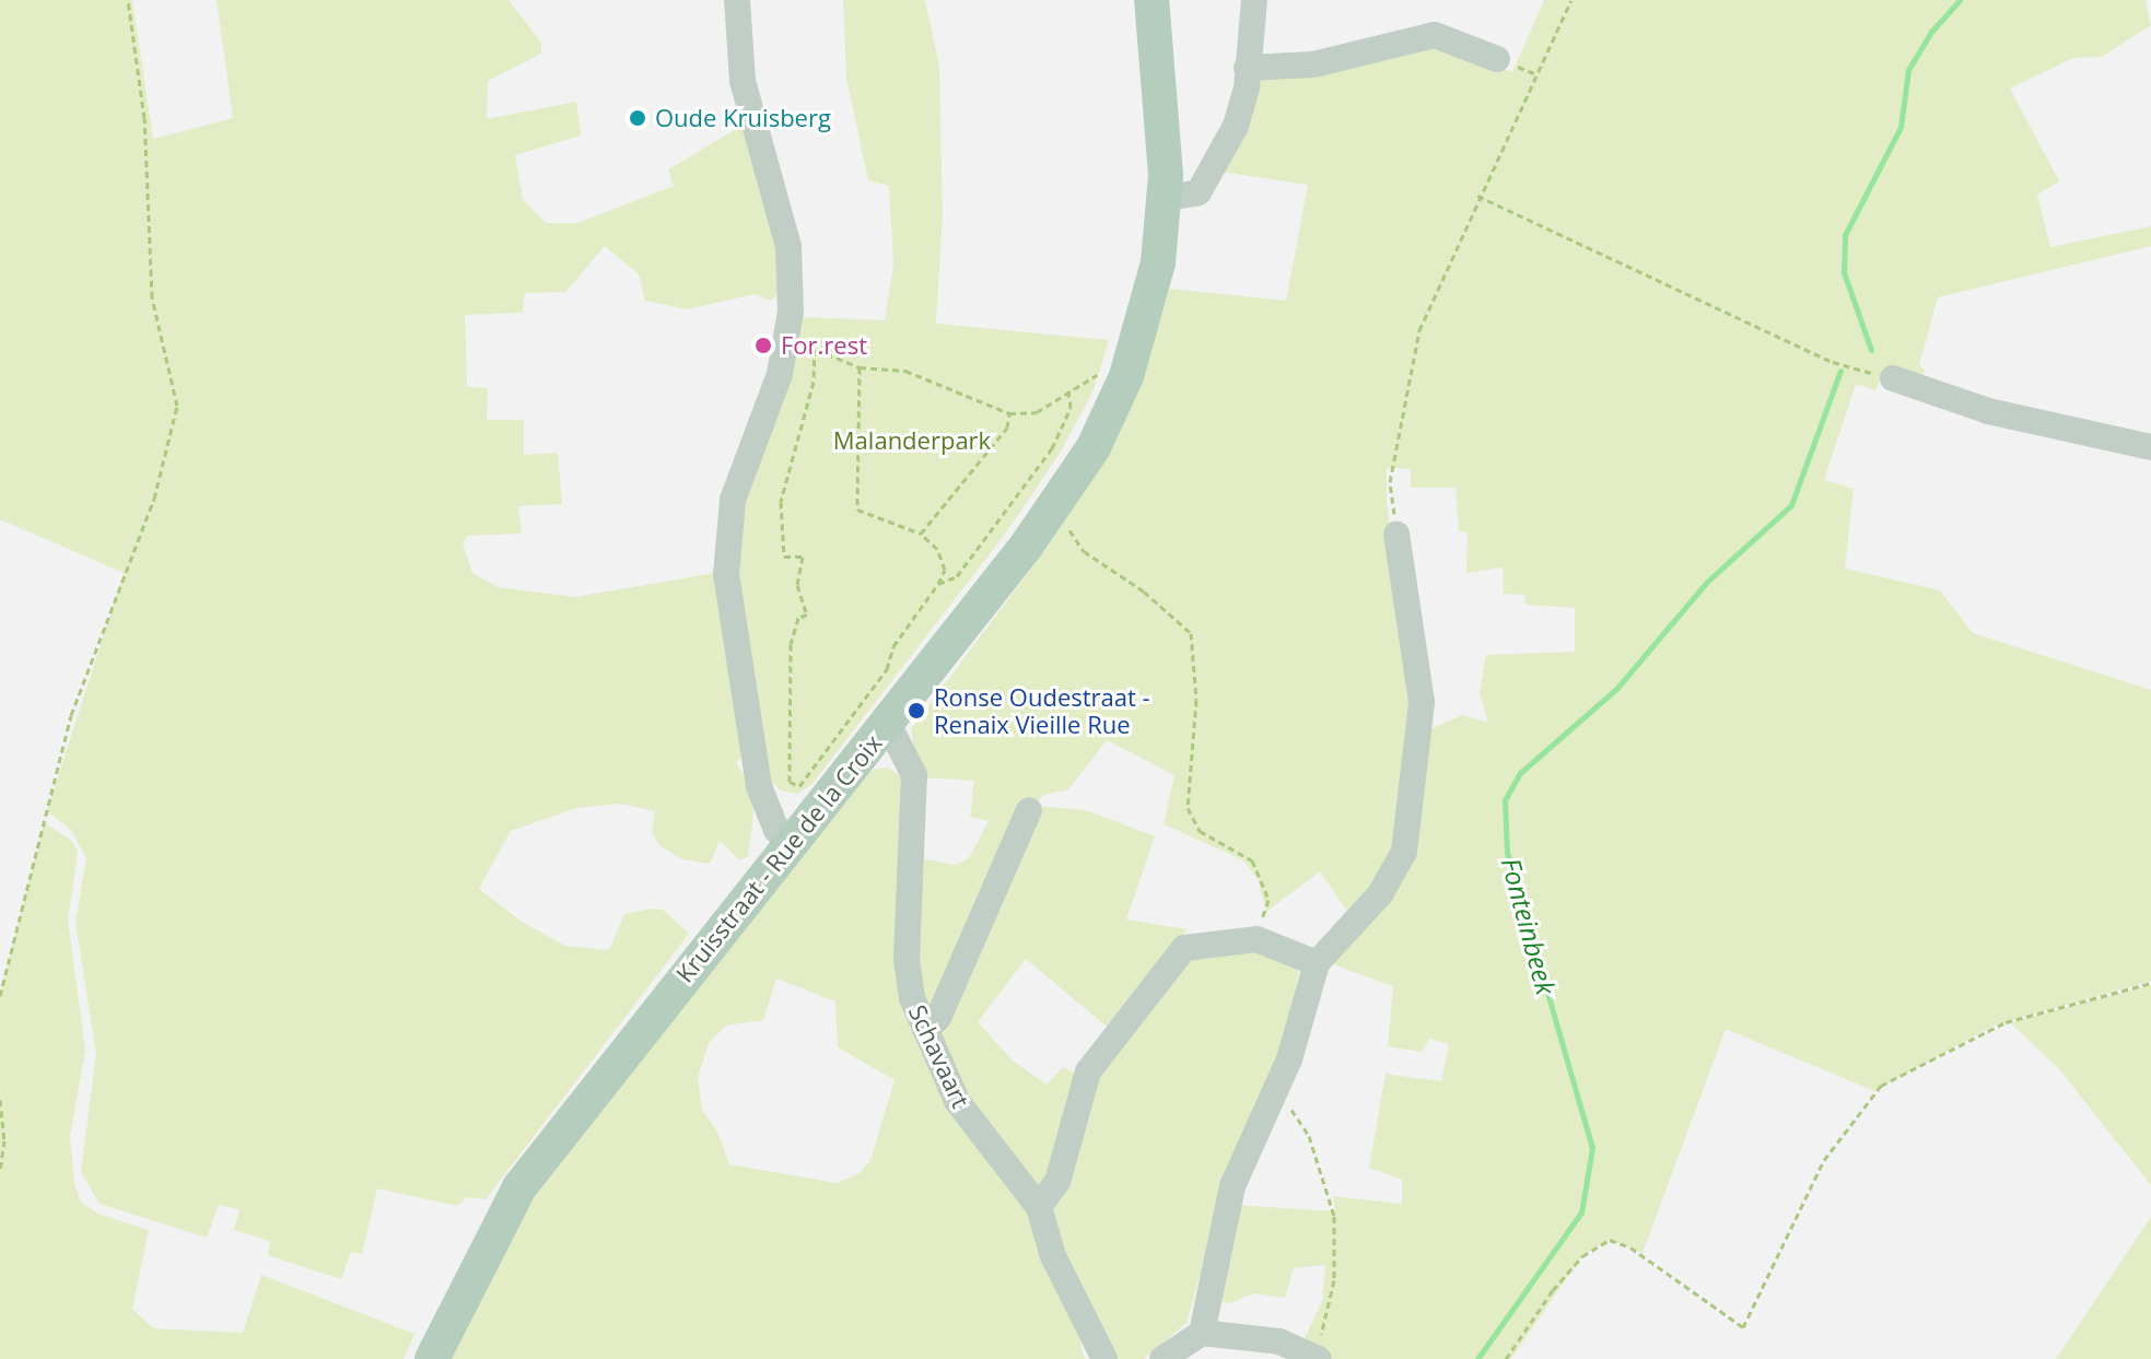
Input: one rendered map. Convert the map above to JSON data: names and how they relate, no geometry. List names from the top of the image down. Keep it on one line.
{"streets":{"main road":["Kruisstraat - Rue de la Croix"],"street":["Schavaart"]},"crossings":[["Kruisstraat - Rue de la Croix","Schavaart"]],"water":["Fonteinbeek"],"parks":["Malanderpark"],"places":["Oude Kruisberg","For.rest","Ronse Oudestraat - Renaix Vieille Rue"]}
